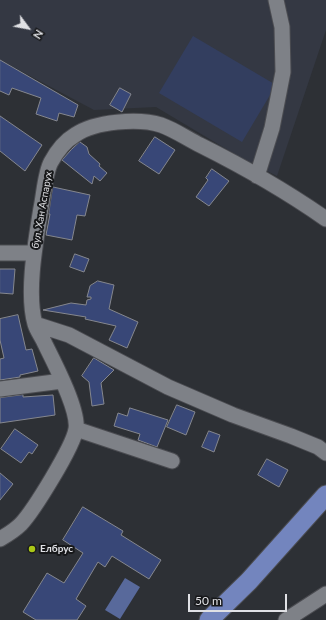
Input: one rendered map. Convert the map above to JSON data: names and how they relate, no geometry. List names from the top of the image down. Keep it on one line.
{"streets":{"street":["бул. Хан Аспарух"]},"places":["Елбрус"],"scale_bar":"50 m","north":"bottom right"}
